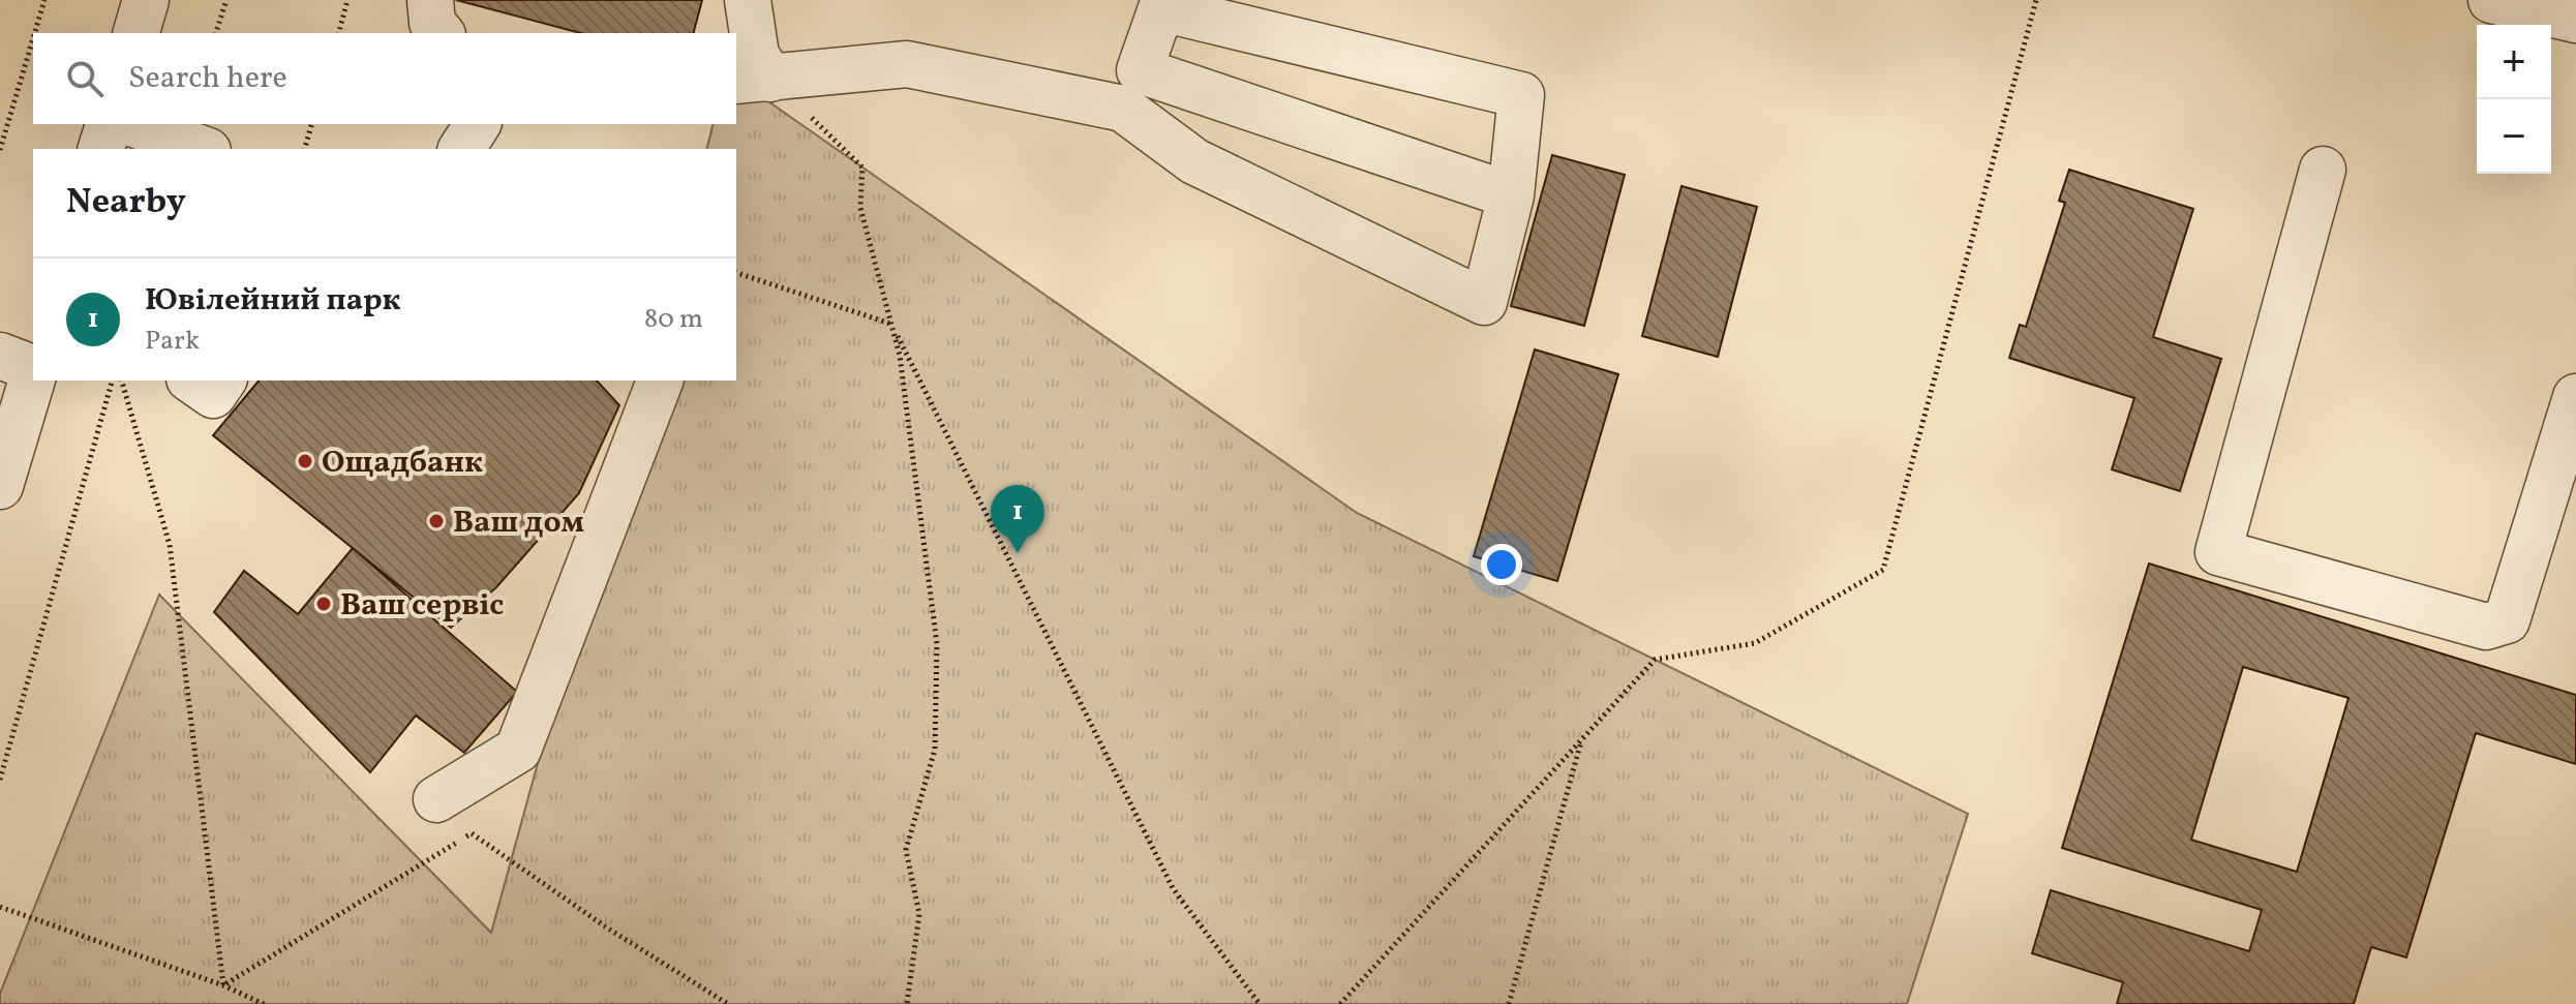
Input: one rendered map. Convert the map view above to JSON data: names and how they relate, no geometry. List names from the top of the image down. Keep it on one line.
{"places":["Ощадбанк","Ваш дом","Ваш сервіс"],"page":{"map_buttons":["+","−"],"search":"Search here","heading":"Nearby","list":[{"mark":"1","name":"Ювілейний парк","note":"Park","value":"80 m"}],"pins":"1"}}
